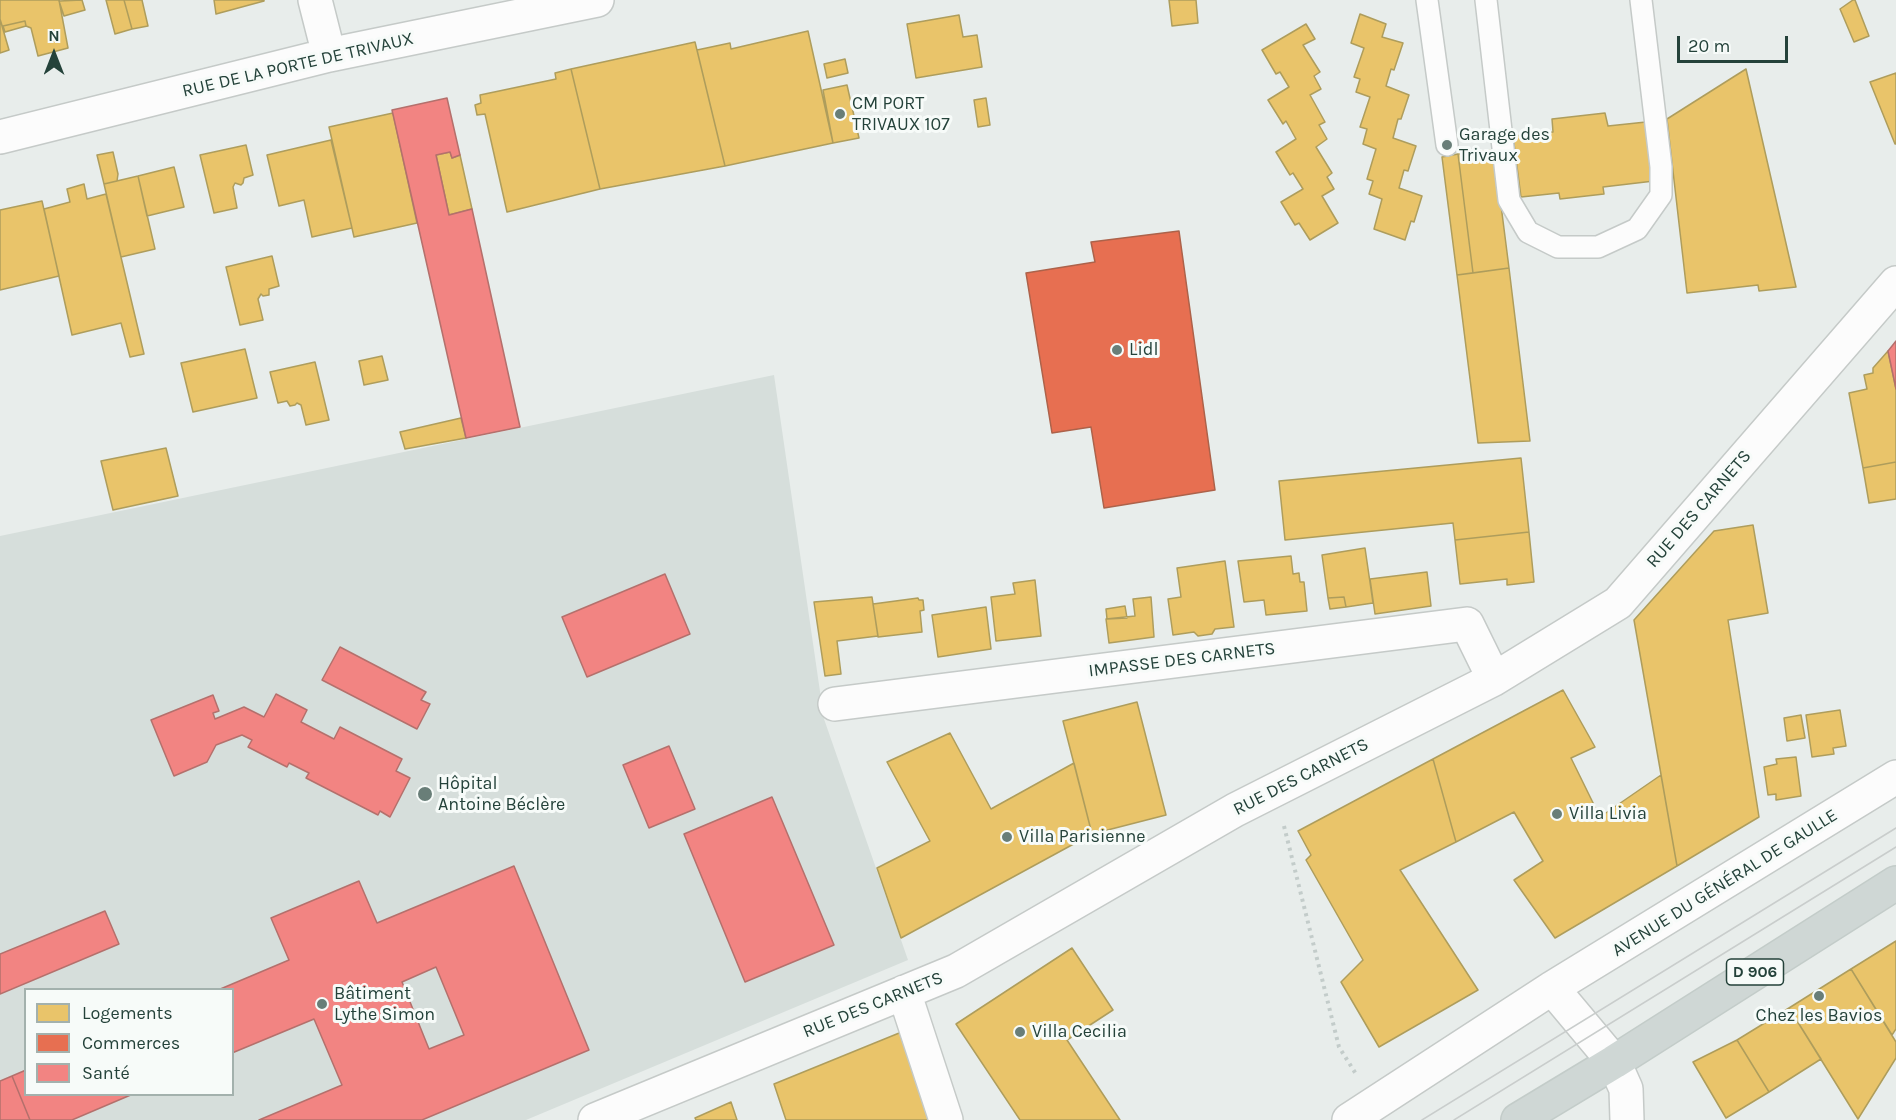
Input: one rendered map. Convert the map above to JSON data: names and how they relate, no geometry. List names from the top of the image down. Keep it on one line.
{"streets":{"main road":["D 906"],"street":["RUE DE LA PORTE DE TRIVAUX","RUE DES CARNETS","IMPASSE DES CARNETS","AVENUE DU GÉNÉRAL DE GAULLE"]},"crossings":[["RUE DES CARNETS","IMPASSE DES CARNETS"]],"places":["CM PORT TRIVAUX 107","Garage des Trivaux","Lidl","Hôpital Antoine Béclère","Villa Livia","Villa Parisienne","Chez les Bavios","Bâtiment Lythe Simon","Villa Cecilia"],"legend":["Logements","Commerces","Santé"],"scale_bar":"20 m","north":"top"}
